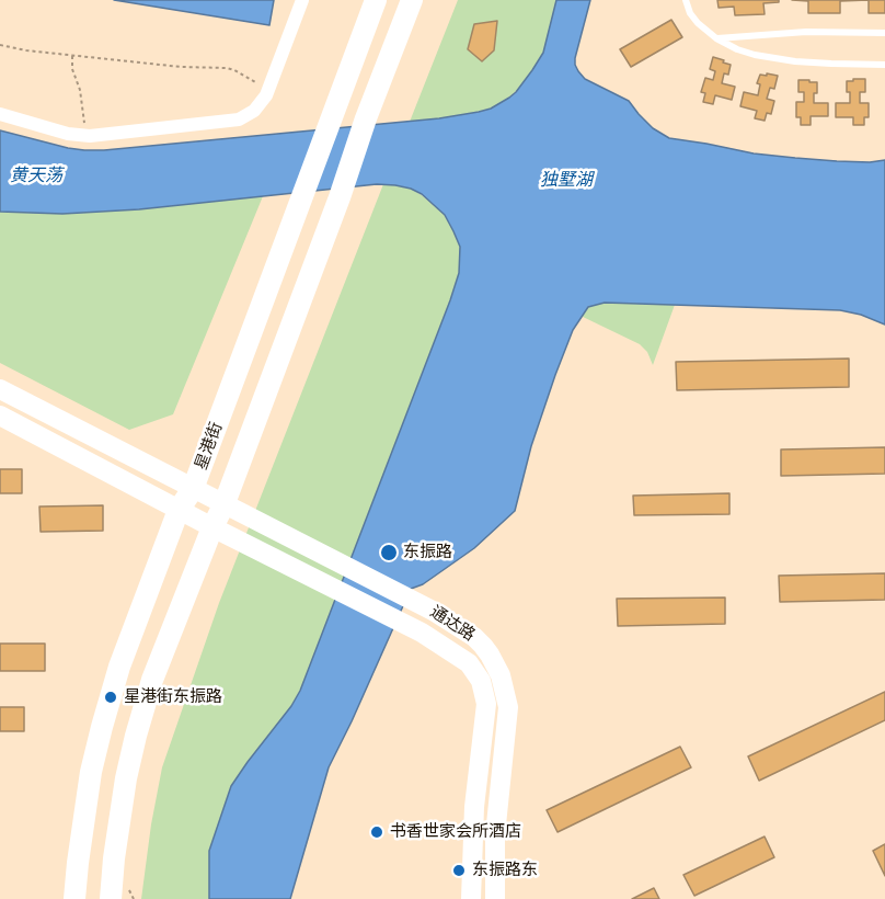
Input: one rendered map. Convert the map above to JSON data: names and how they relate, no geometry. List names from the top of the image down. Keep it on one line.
{"streets":{"main road":["星港街","通达路"]},"crossings":[["星港街","通达路"]],"water":["黄天荡","独墅湖"],"places":["东振路","星港街东振路","书香世家会所酒店","东振路东"]}
